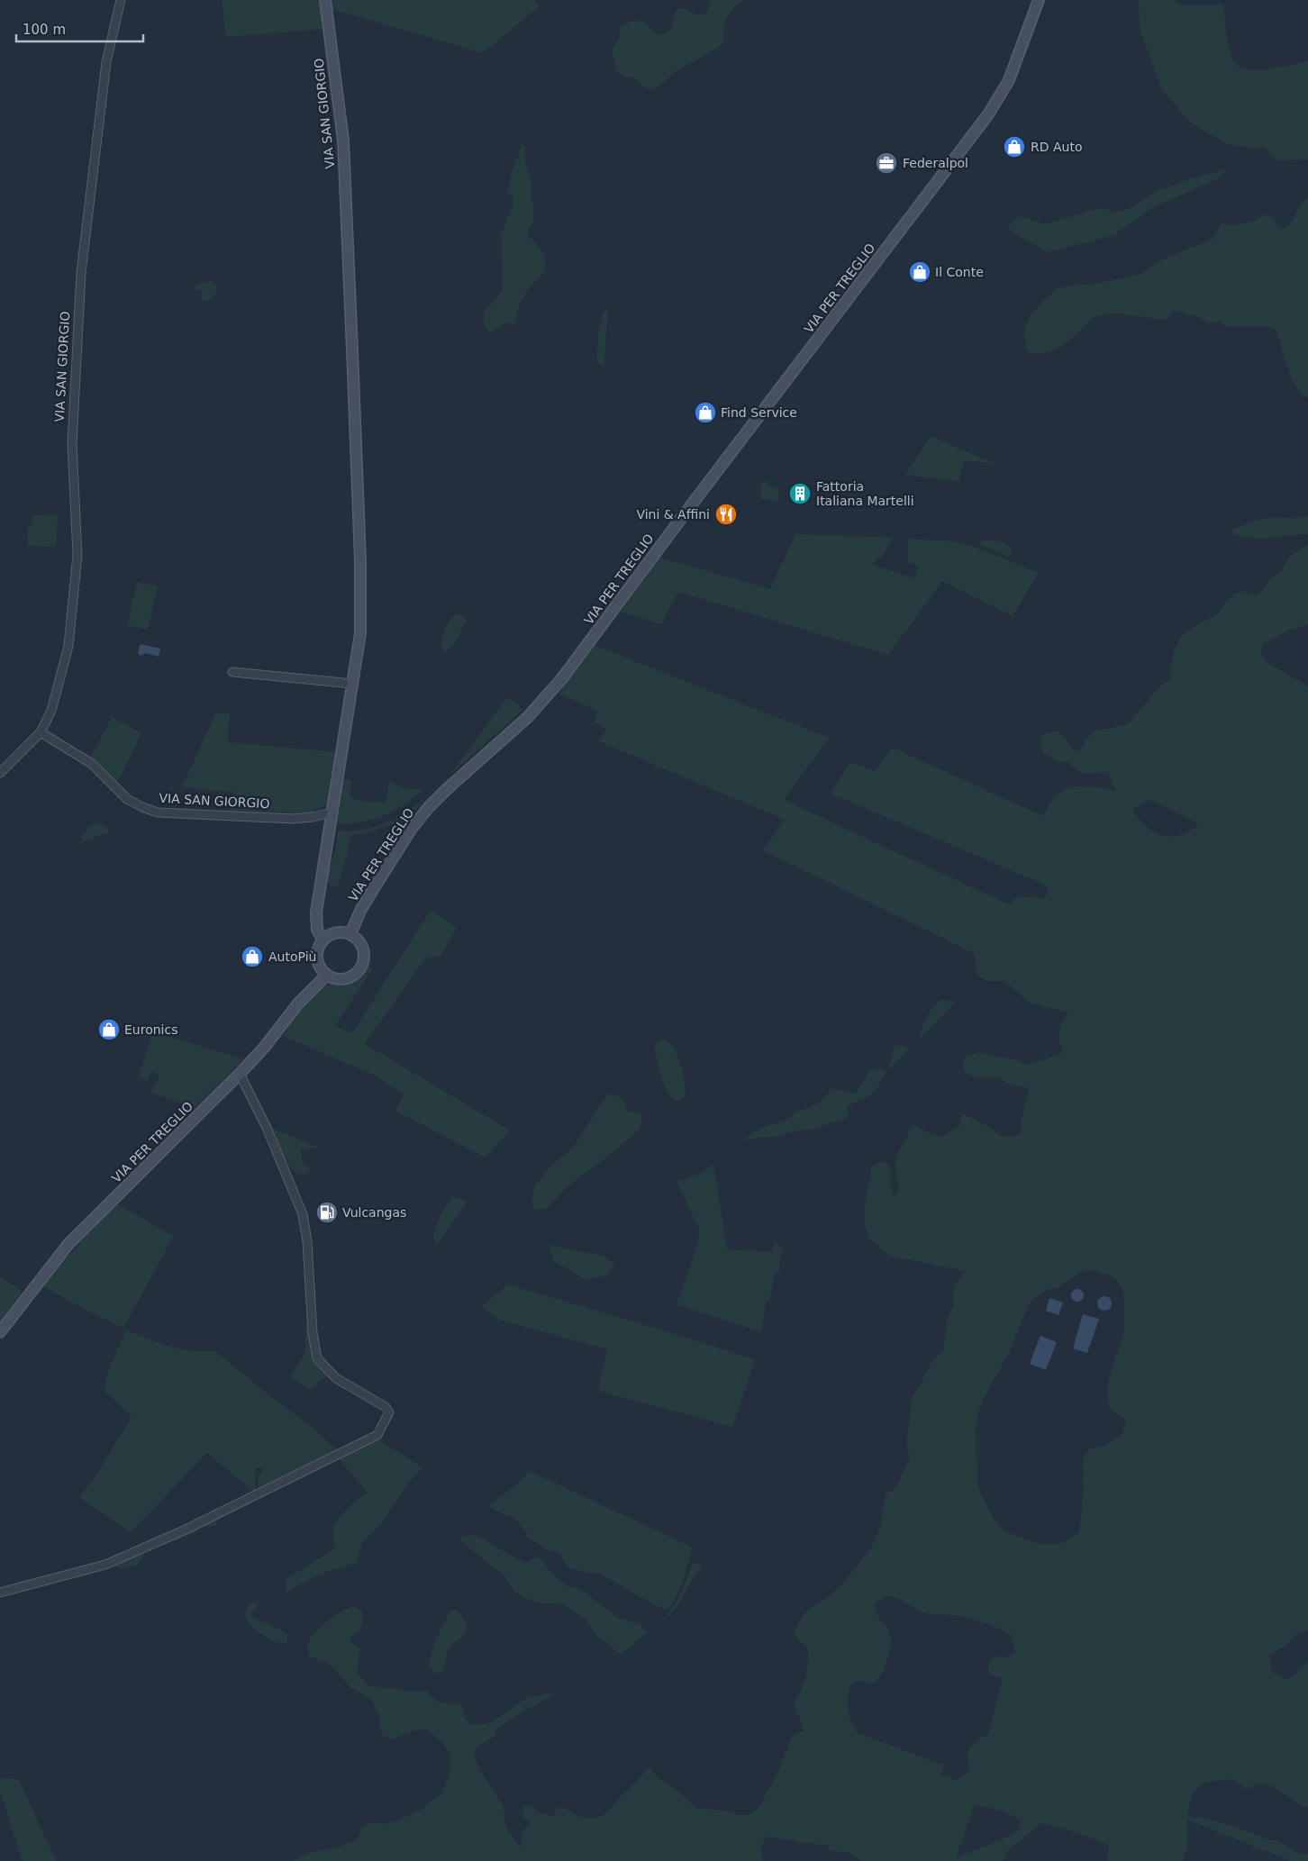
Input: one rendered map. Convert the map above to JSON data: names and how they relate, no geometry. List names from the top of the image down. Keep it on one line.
{"streets":{"main road":["VIA SAN GIORGIO","VIA PER TREGLIO"]},"crossings":[["VIA SAN GIORGIO","VIA PER TREGLIO"]],"places":{"shop":["RD Auto","Il Conte","Find Service","AutoPiù","Euronics"],"office":["Federalpol"],"building":["Fattoria Italiana Martelli"],"restaurant":["Vini & Affini"],"fuel station":["Vulcangas"]},"scale_bar":"100 m"}
